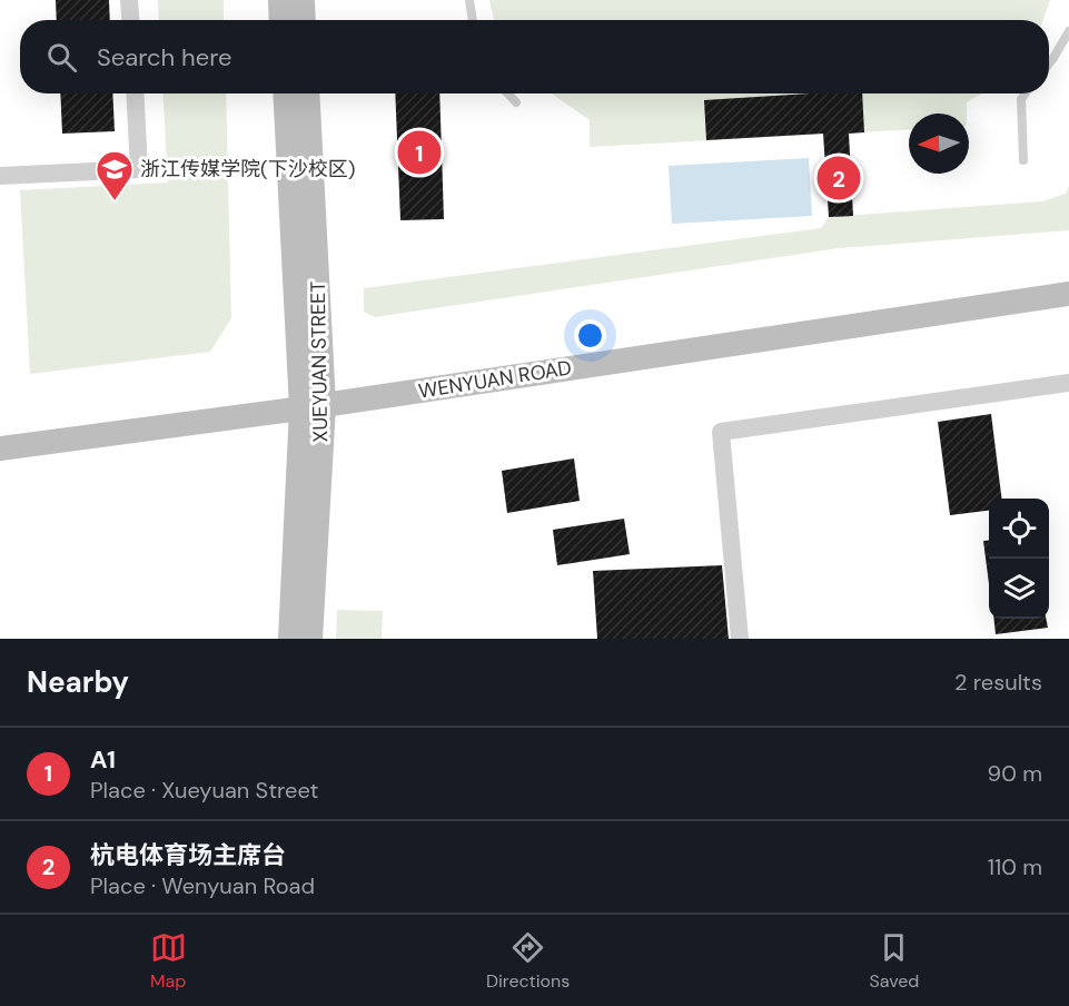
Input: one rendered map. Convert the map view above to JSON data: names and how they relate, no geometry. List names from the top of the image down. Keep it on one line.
{"streets":{"main road":["XUEYUAN STREET","WENYUAN ROAD"]},"crossings":[["XUEYUAN STREET","WENYUAN ROAD"]],"places":{"school or university":["浙江传媒学院(下沙校区)"]},"north":"left","page":{"search":"Search here","pins":["1","2"],"heading":["Nearby","2 results"],"list":[{"mark":"1","name":"A1","note":"Place · Xueyuan Street","value":"90 m"},{"mark":"2","name":"杭电体育场主席台","note":"Place · Wenyuan Road","value":"110 m"}],"nav":["Map","Directions","Saved"]}}
